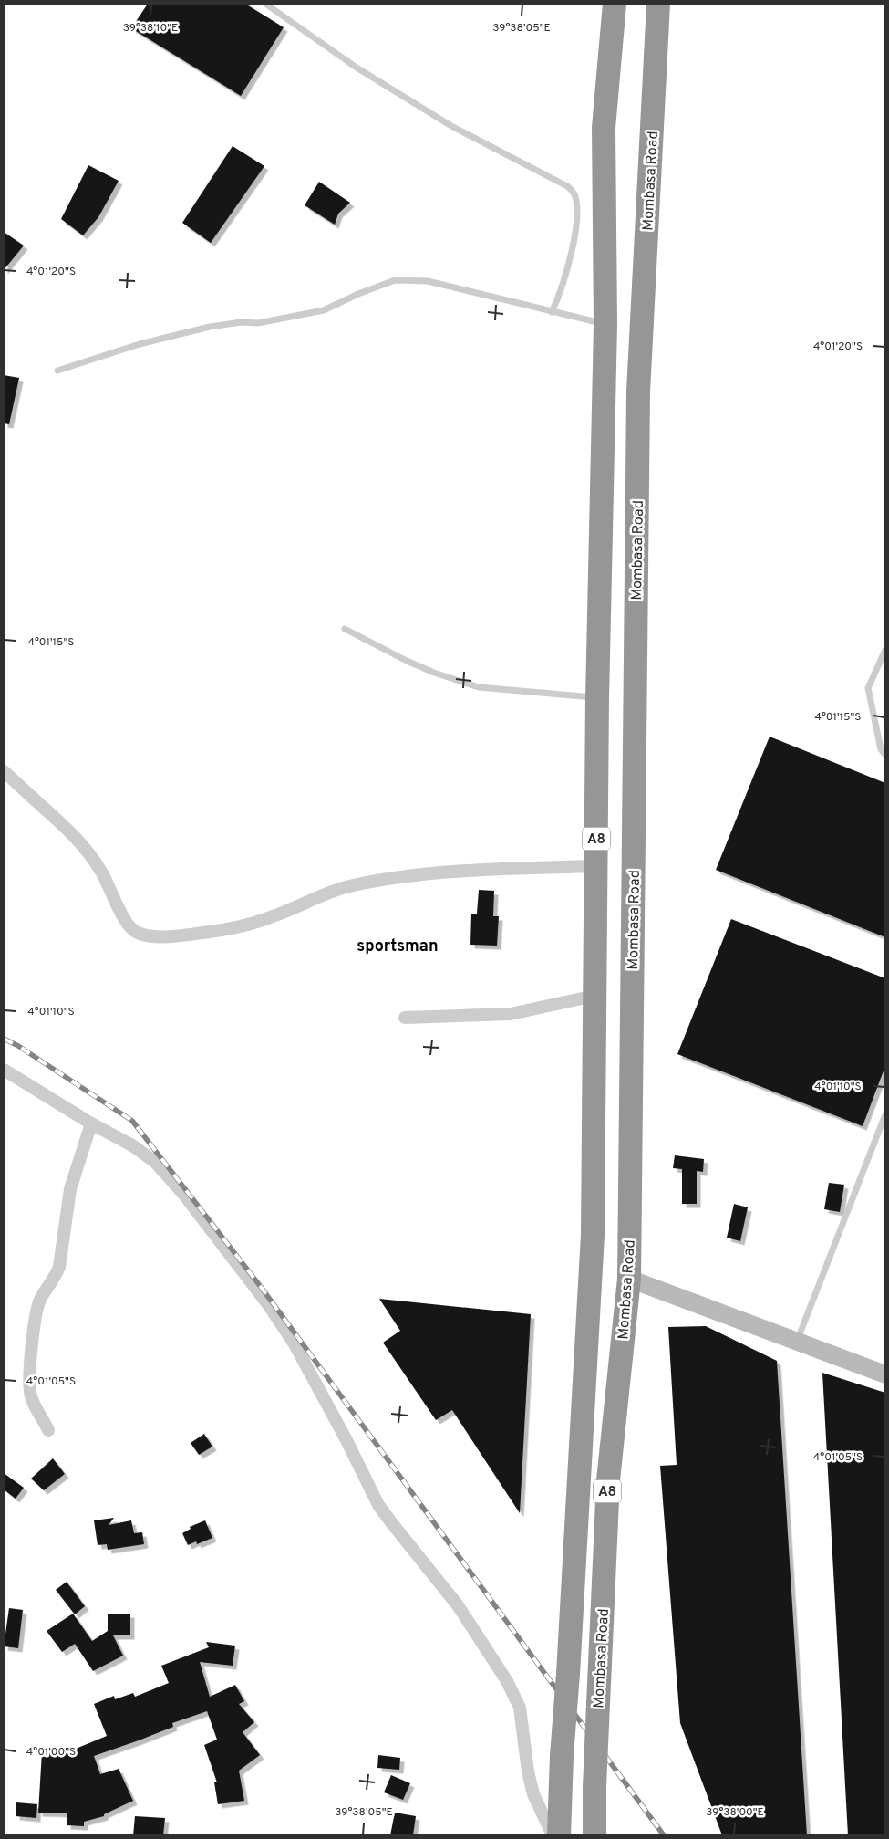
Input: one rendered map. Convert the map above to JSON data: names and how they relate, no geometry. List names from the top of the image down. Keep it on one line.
{"streets":{"highway":["Mombasa Road","A8"]},"districts":["sportsman"],"coordinates":["39°38'10\"E","39°38'05\"E","4°01'20\"S","4°01'15\"S","4°01'10\"S","4°01'05\"S","4°01'00\"S","39°38'00\"E"]}
